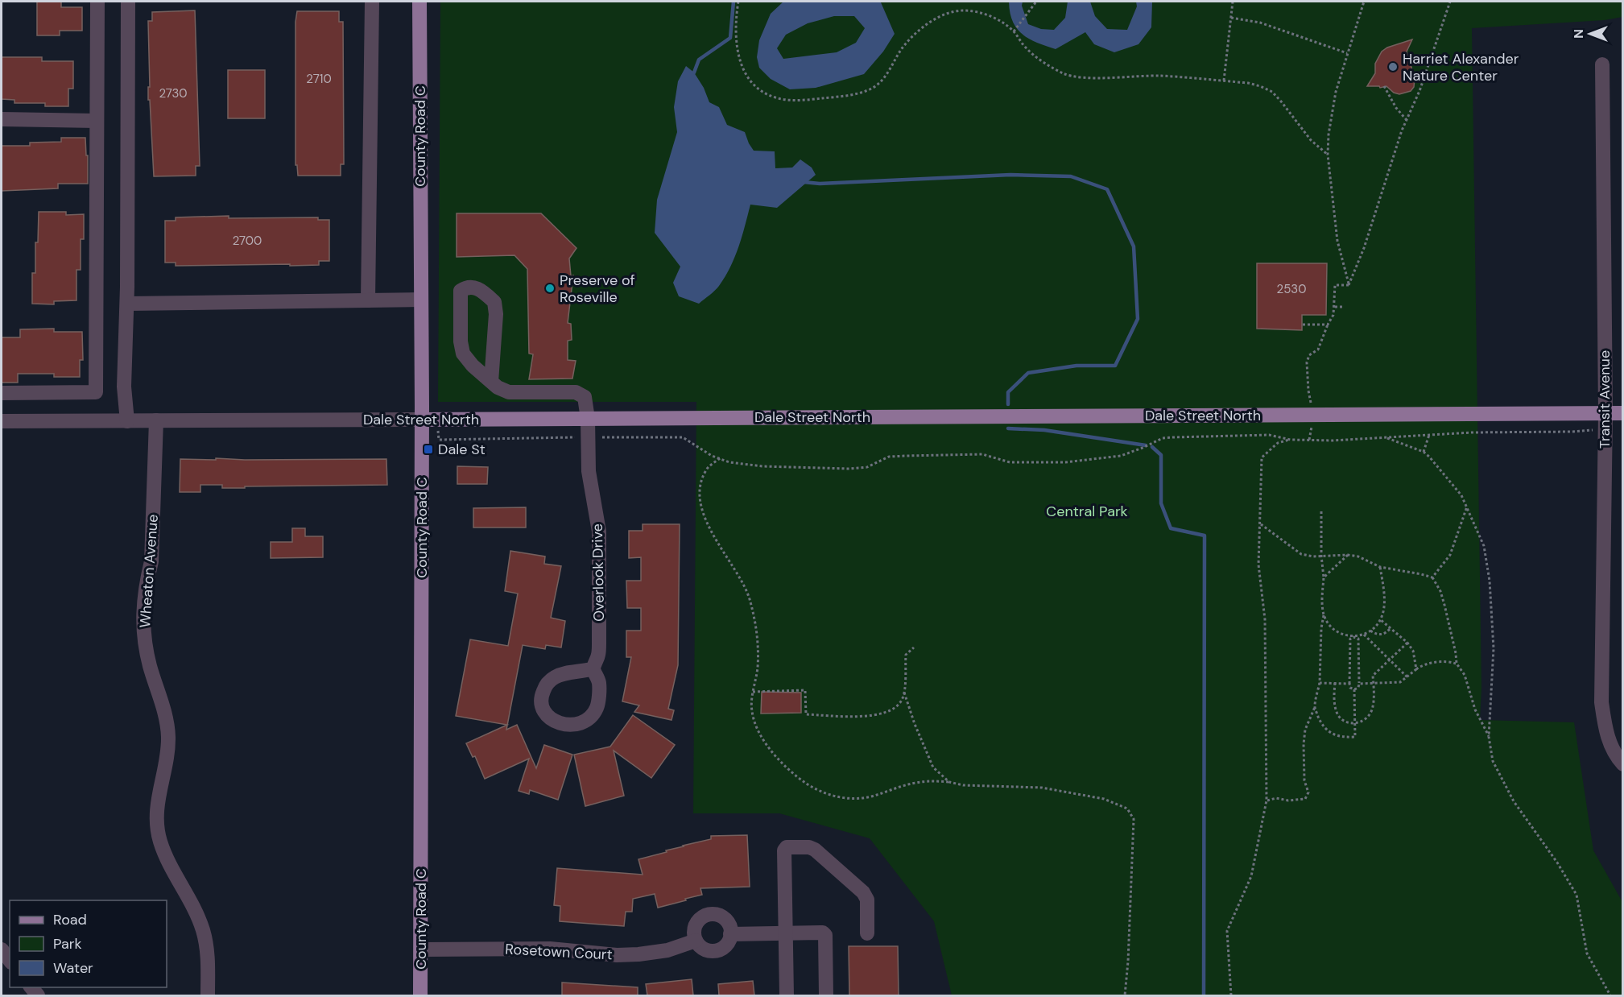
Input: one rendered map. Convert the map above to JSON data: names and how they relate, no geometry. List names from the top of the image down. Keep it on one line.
{"streets":{"main road":["County Road C","Dale Street North"],"street":["Transit Avenue","Wheaton Avenue","Overlook Drive","Rosetown Court"]},"crossings":[["County Road C","Dale Street North"],["County Road C","Rosetown Court"],["Transit Avenue","Dale Street North"],["Dale Street North","Wheaton Avenue"],["Dale Street North","Overlook Drive"]],"parks":["Central Park"],"places":{"other":["Harriet Alexander Nature Center","Preserve of Roseville"],"transit":["Dale St"]},"house_numbers":["2710","2730","2700","2530"],"legend":["Road","Park","Water"],"north":"left"}
